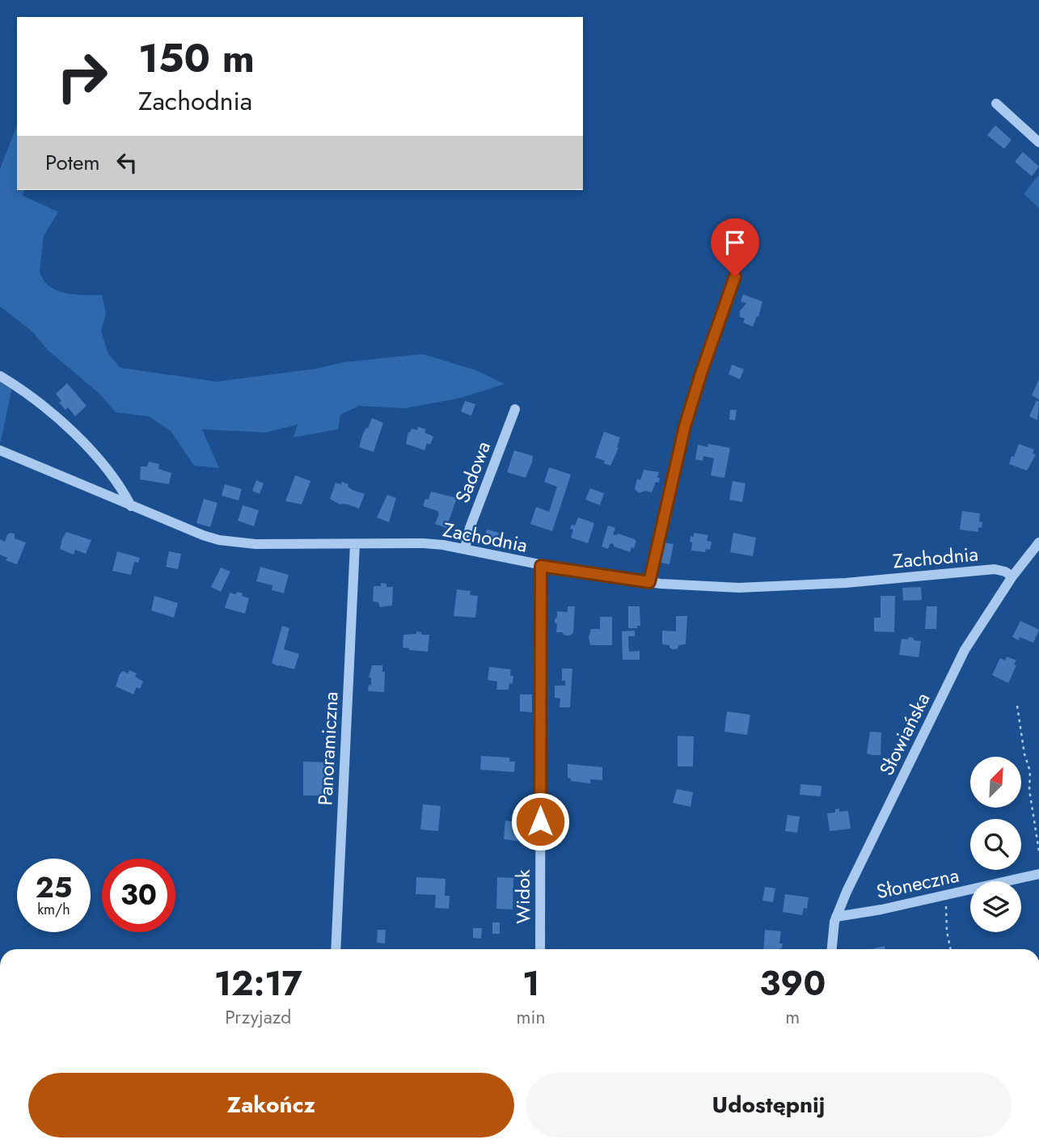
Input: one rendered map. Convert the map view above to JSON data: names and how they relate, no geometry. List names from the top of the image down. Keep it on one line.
{"streets":{"street":["Sadowa","Zachodnia","Słowiańska","Panoramiczna","Słoneczna","Widok"]},"crossings":[["Sadowa","Zachodnia"],["Zachodnia","Słowiańska"],["Zachodnia","Panoramiczna"],["Zachodnia","Widok"],["Słowiańska","Słoneczna"]],"north":"top right","page":{"turn":["150 m","Zachodnia"],"then":"Potem","speed":"25 km/h","limit":"30","eta":["12:17","Przyjazd","1","min","390","m"],"buttons":["Zakończ","Udostępnij"]}}
